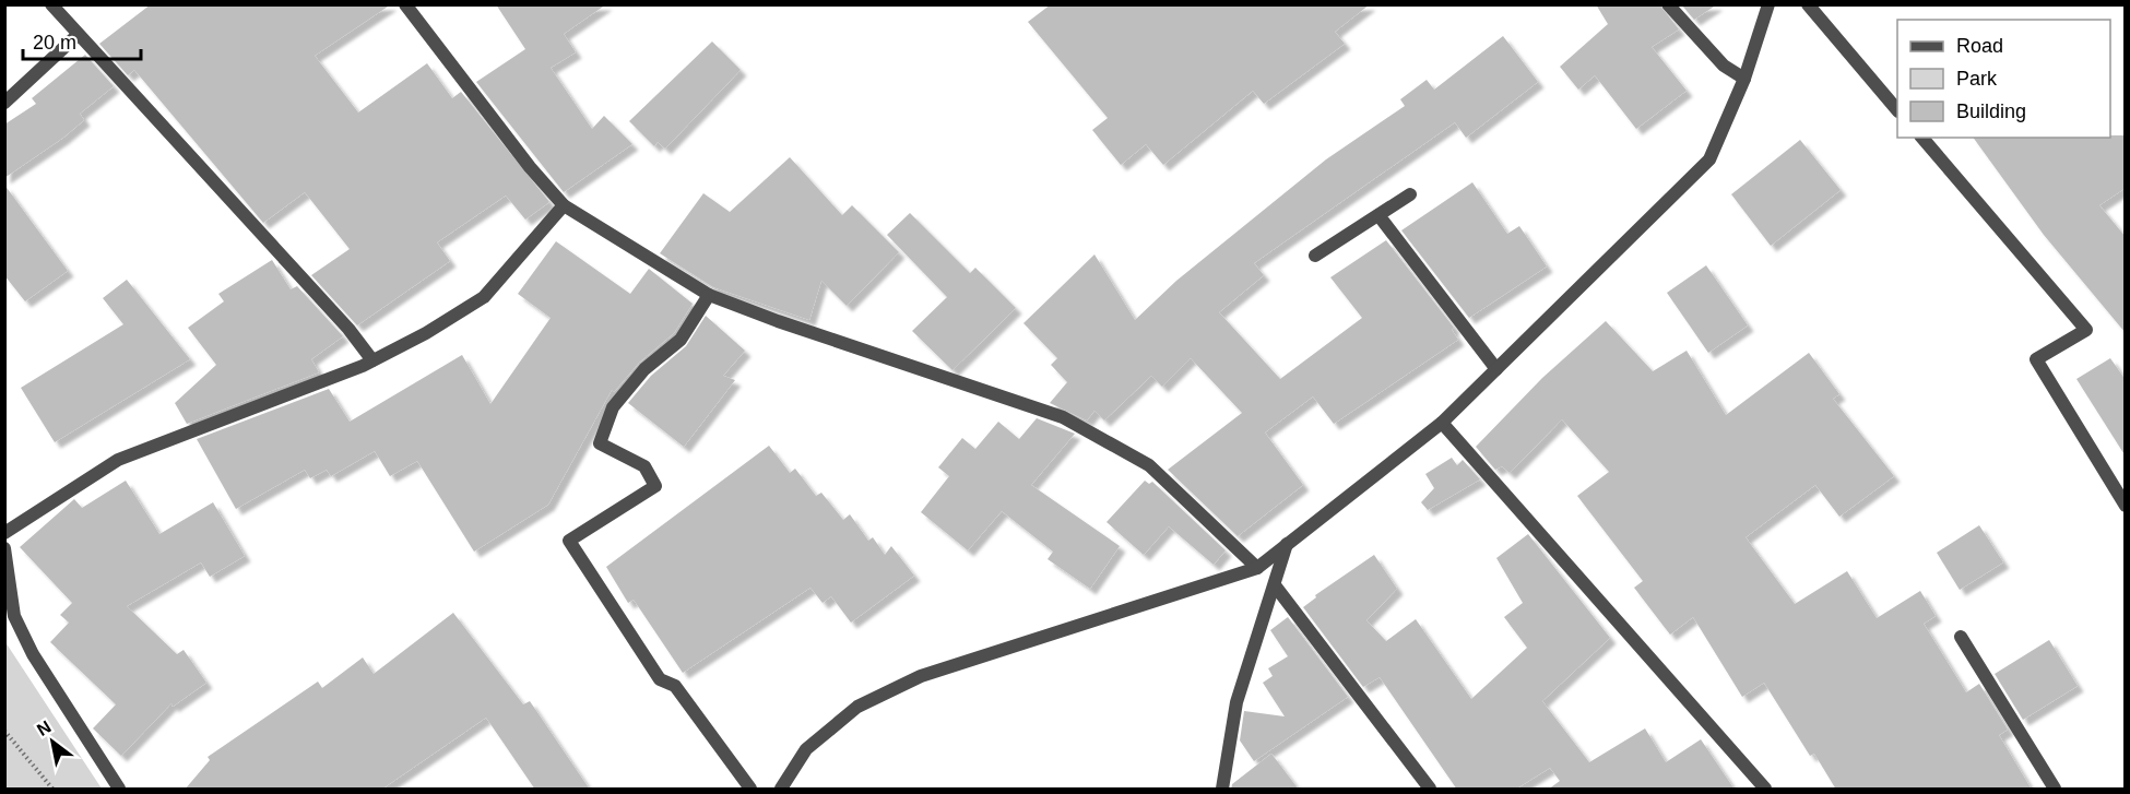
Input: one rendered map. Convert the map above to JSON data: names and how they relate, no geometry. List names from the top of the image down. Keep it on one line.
{"legend":["Road","Park","Building"],"scale_bar":"20 m","north":"top left"}
